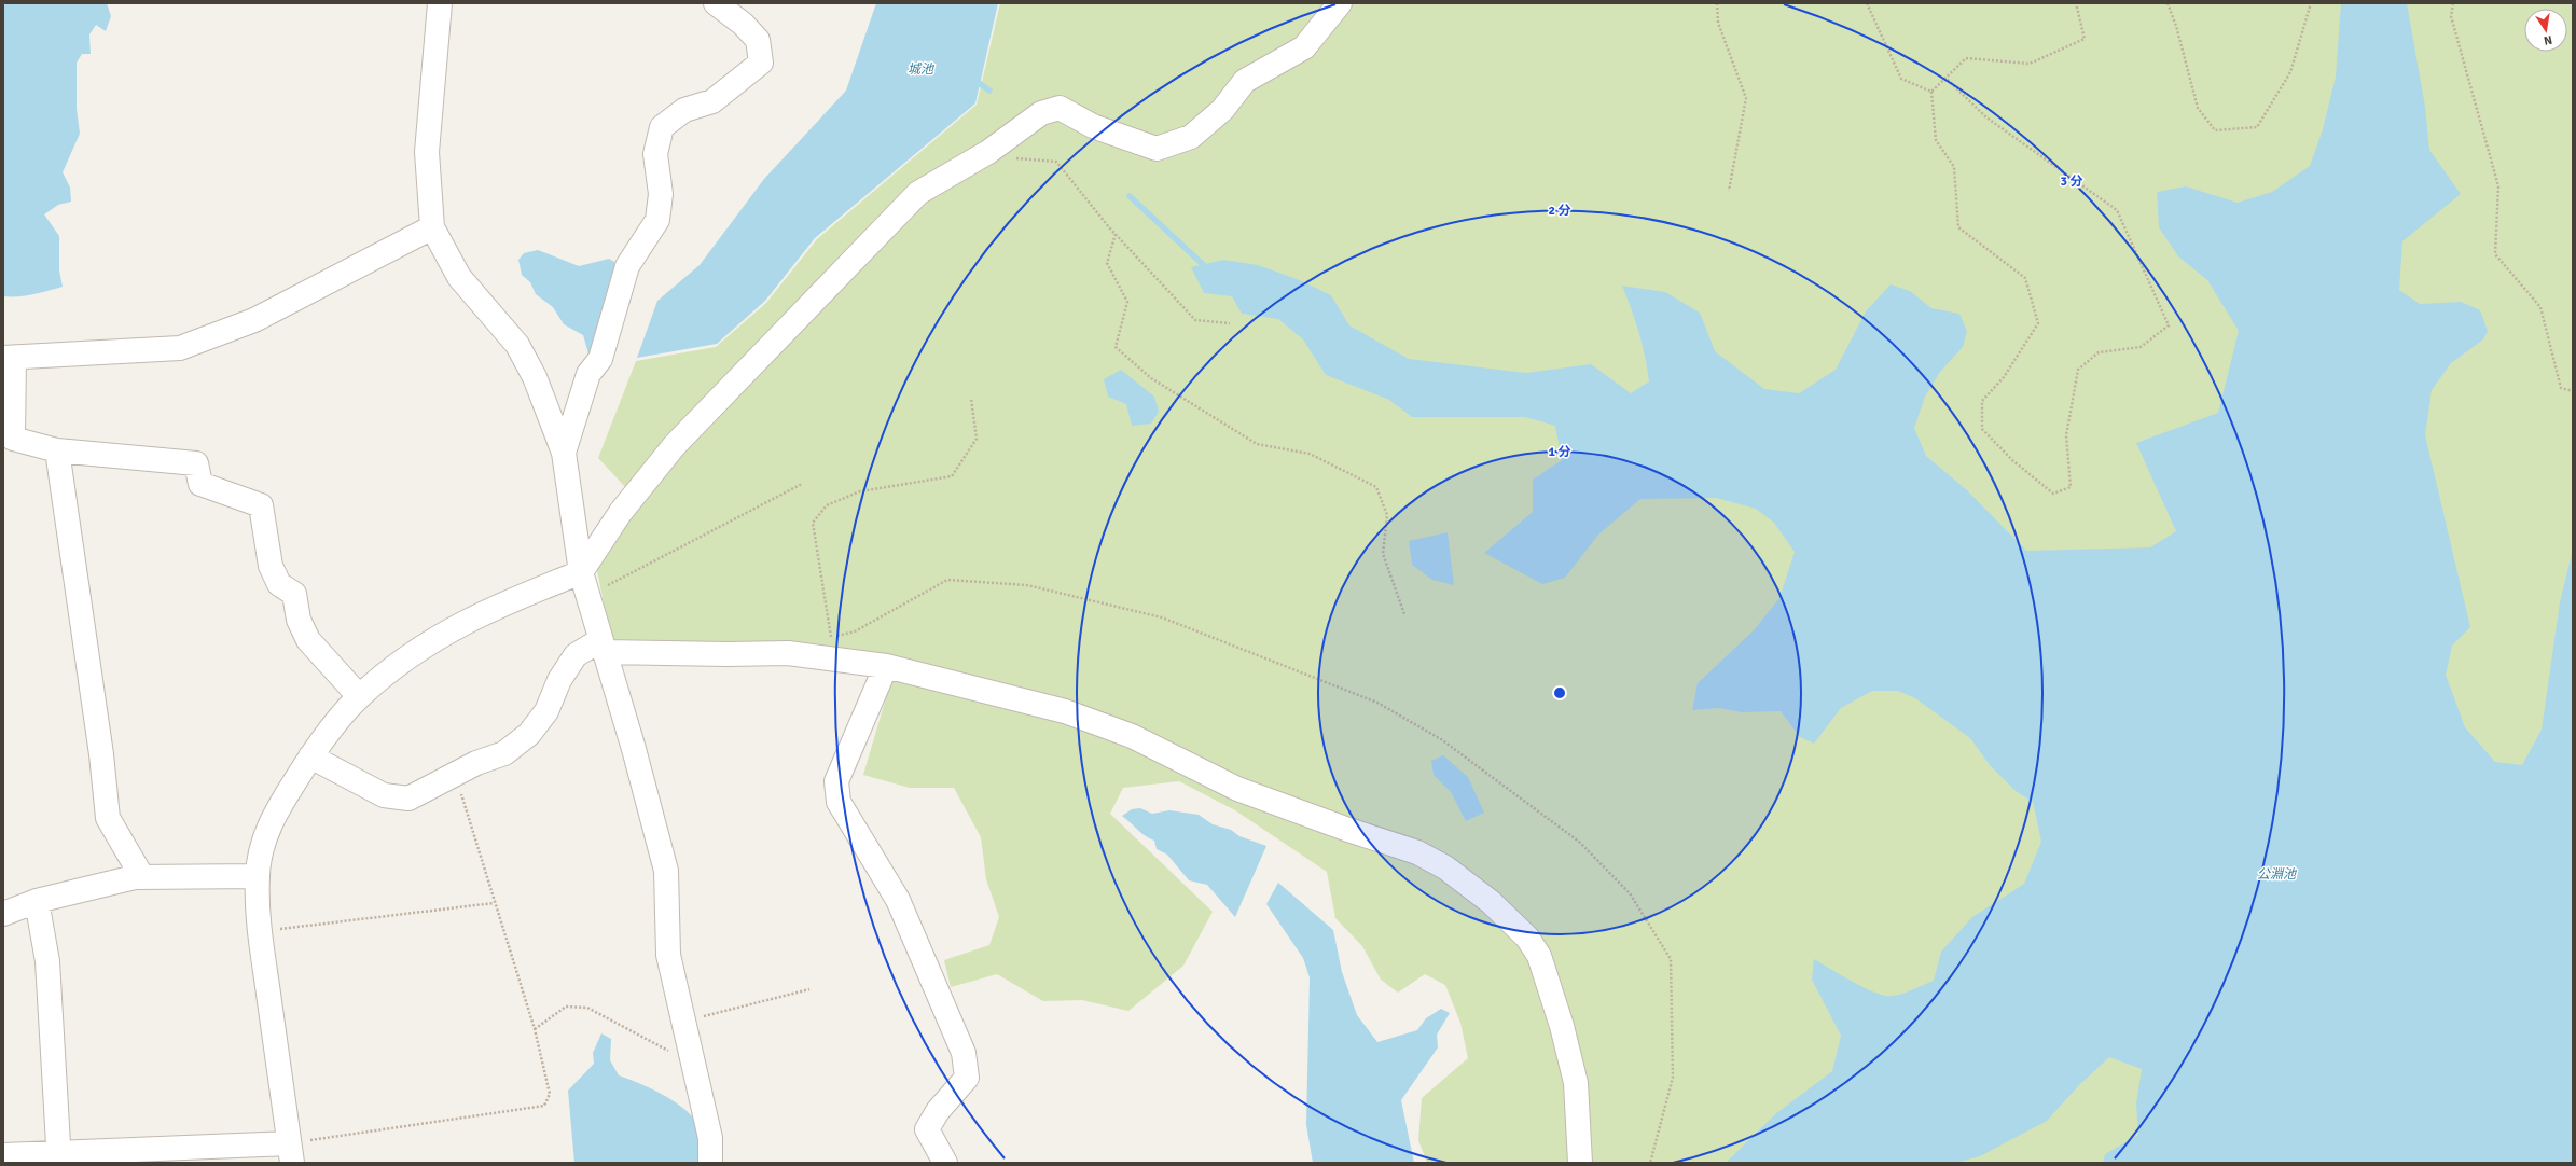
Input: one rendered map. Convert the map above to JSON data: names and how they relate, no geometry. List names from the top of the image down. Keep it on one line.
{"water":["城池","公淵池"],"north":"bottom","rings":["3 分","2 分","1 分"]}
